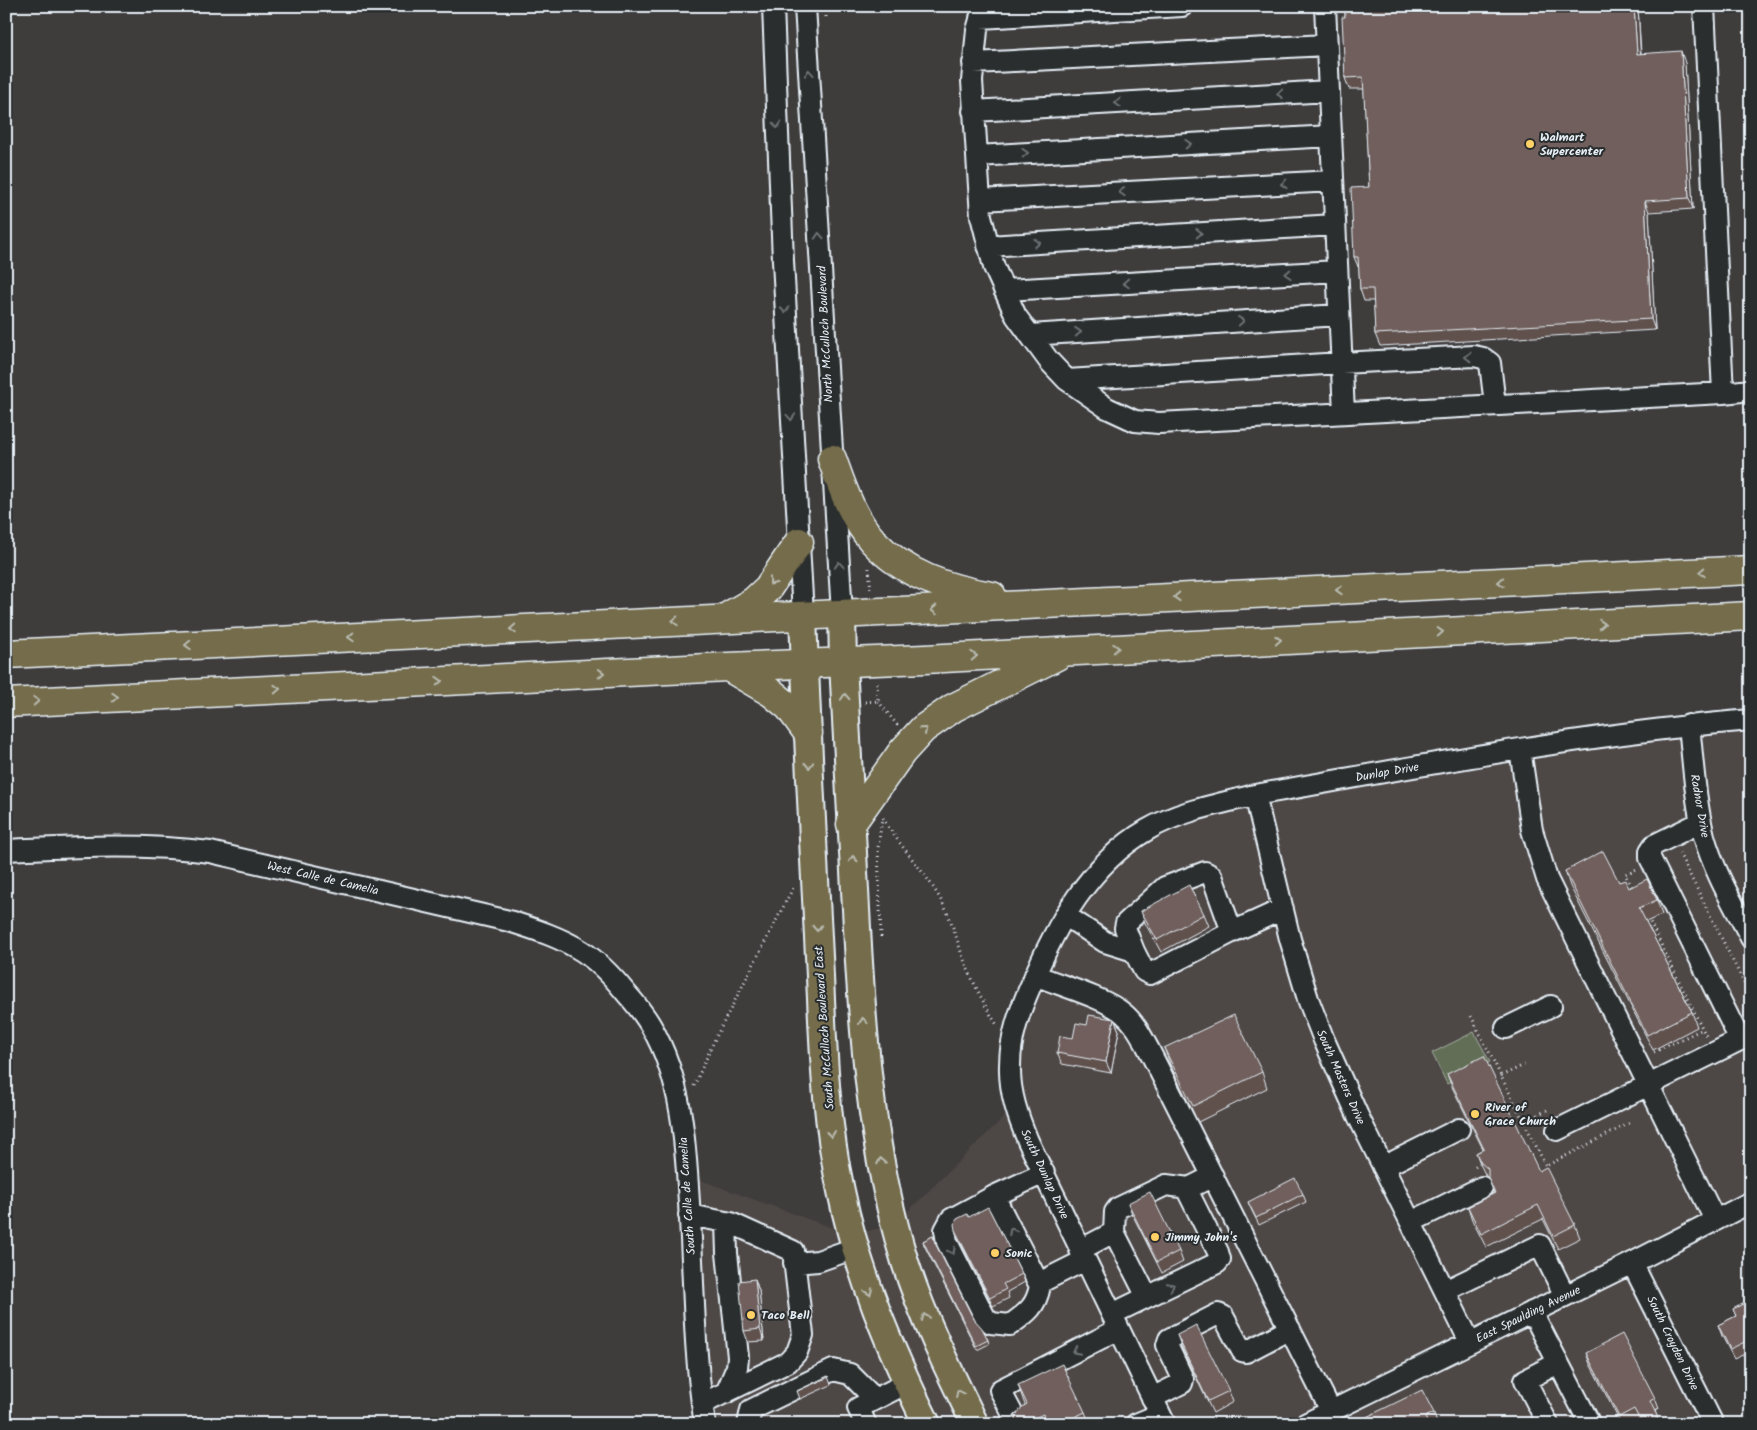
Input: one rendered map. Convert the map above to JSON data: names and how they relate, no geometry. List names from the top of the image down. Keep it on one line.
{"streets":{"main road":["North McCulloch Boulevard","South McCulloch Boulevard East"],"street":["Dunlap Drive","Radnor Drive","West Calle de Camelia","South Masters Drive","South Dunlap Drive","South Calle de Camelia","East Spaulding Avenue","South Croyden Drive"]},"crossings":[["Dunlap Drive","Radnor Drive"],["Dunlap Drive","South Masters Drive"],["Dunlap Drive","South Dunlap Drive"],["West Calle de Camelia","South Calle de Camelia"],["South Masters Drive","East Spaulding Avenue"],["East Spaulding Avenue","South Croyden Drive"]],"places":["Walmart Supercenter","River of Grace Church","Jimmy John's","Sonic","Taco Bell"]}
